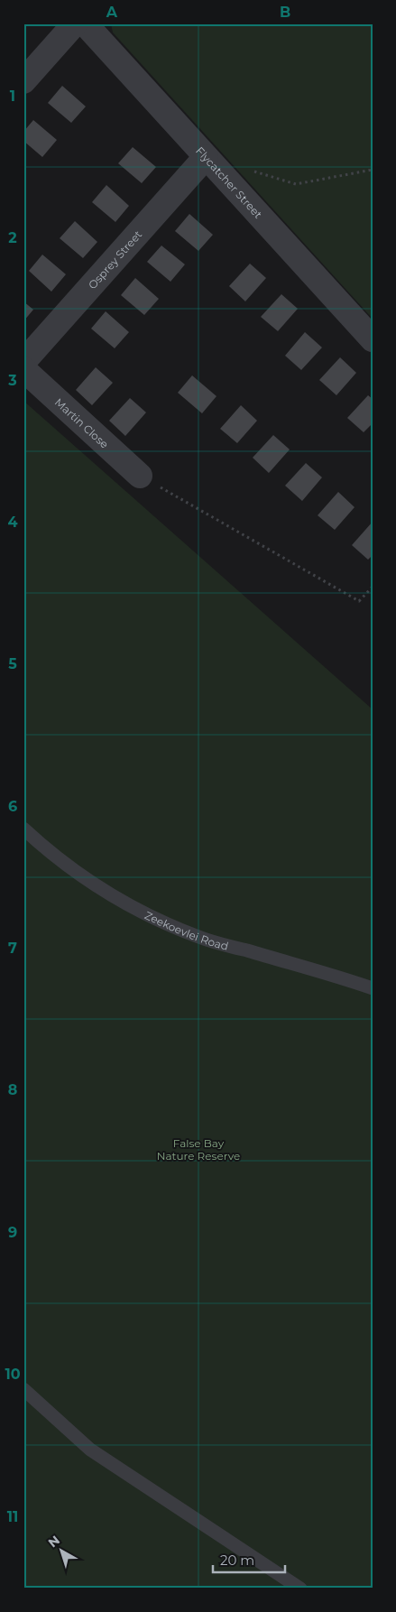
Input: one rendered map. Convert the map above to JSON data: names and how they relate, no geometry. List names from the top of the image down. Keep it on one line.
{"streets":{"street":["Flycatcher Street","Osprey Street","Martin Close"],"lane":["Zeekoevlei Road"]},"crossings":[["Flycatcher Street","Osprey Street"]],"parks":["False Bay Nature Reserve"],"scale_bar":"20 m","north":"top left","grid":{"columns":["A","B"],"rows":["1","2","3","4","5","6","7","8","9","10","11"]}}
